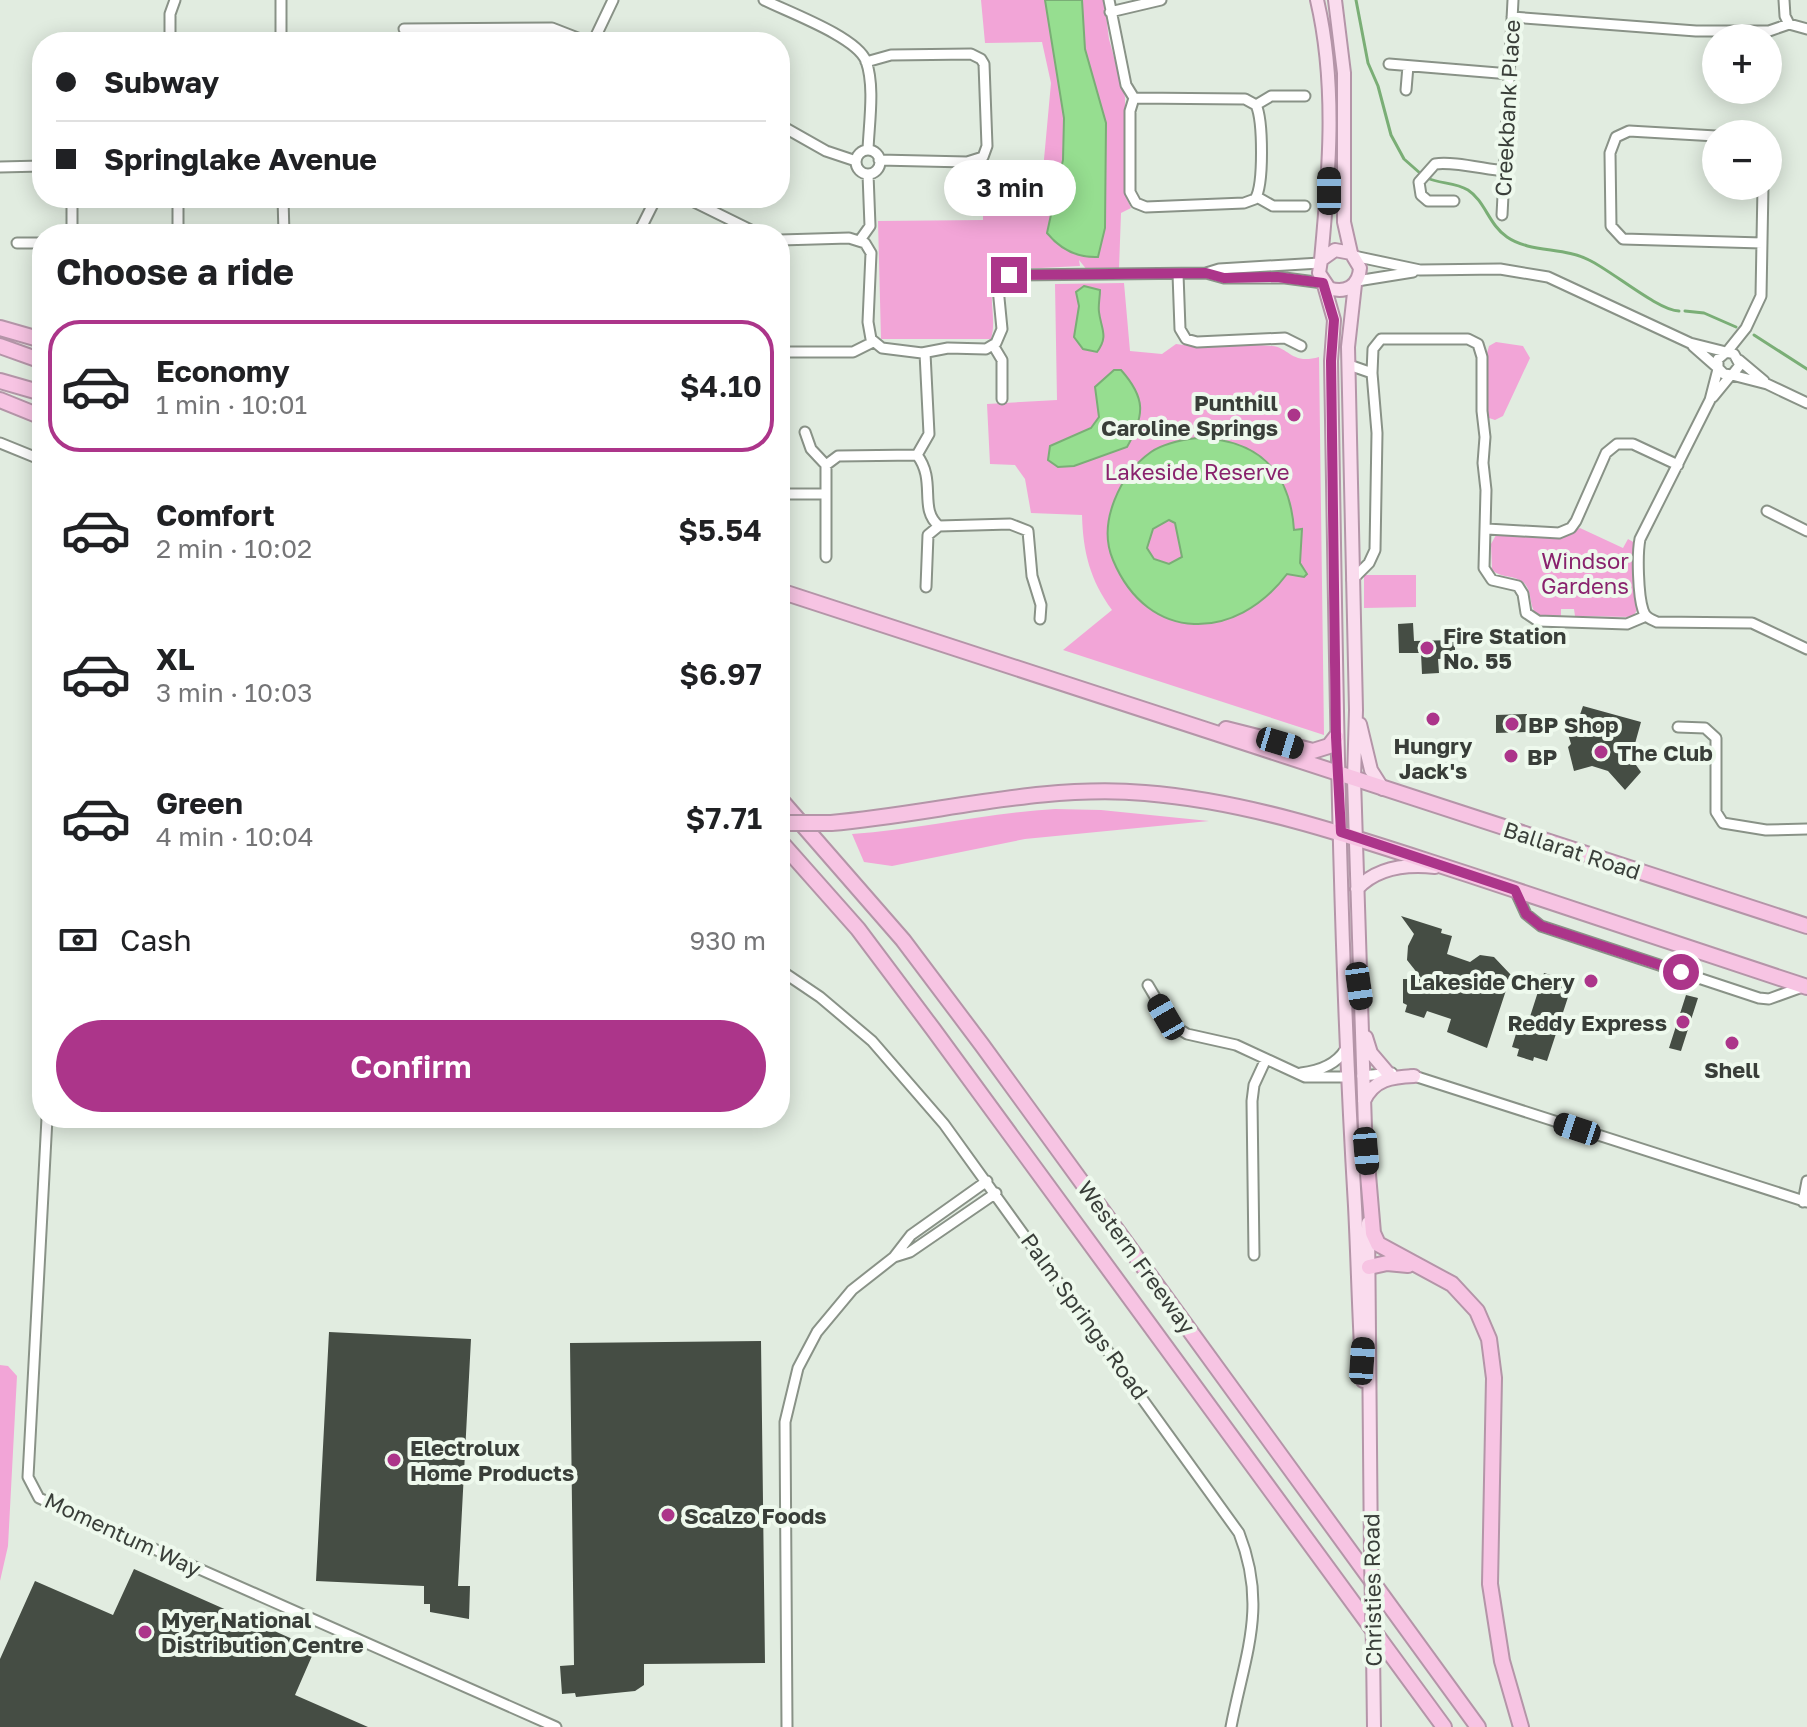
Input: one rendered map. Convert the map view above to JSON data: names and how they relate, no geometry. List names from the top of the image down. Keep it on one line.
{"streets":{"highway":["Ballarat Road","Western Freeway"],"main road":["Christies Road"],"street":["Creekbank Place","Palm Springs Road","Momentum Way"]},"crossings":[["Ballarat Road","Christies Road"]],"parks":["Lakeside Reserve","Windsor Gardens"],"places":["Punthill Caroline Springs","Fire Station No. 55","Hungry Jack's","BP Shop","The Club","BP","Lakeside Chery","Reddy Express","Shell","Electrolux Home Products","Scalzo Foods","Myer National Distribution Centre"],"page":{"map_buttons":["+","−"],"banner":["Subway","Springlake Avenue"],"bubble":"3 min","heading":"Choose a ride","list":[{"name":"Economy","note":"1 min · 10:01","value":"$4.10"},{"name":"Comfort","note":"2 min · 10:02","value":"$5.54"},{"name":"XL","note":"3 min · 10:03","value":"$6.97"},{"name":"Green","note":"4 min · 10:04","value":"$7.71"}],"pay":["Cash","930 m"],"buttons":"Confirm"}}
